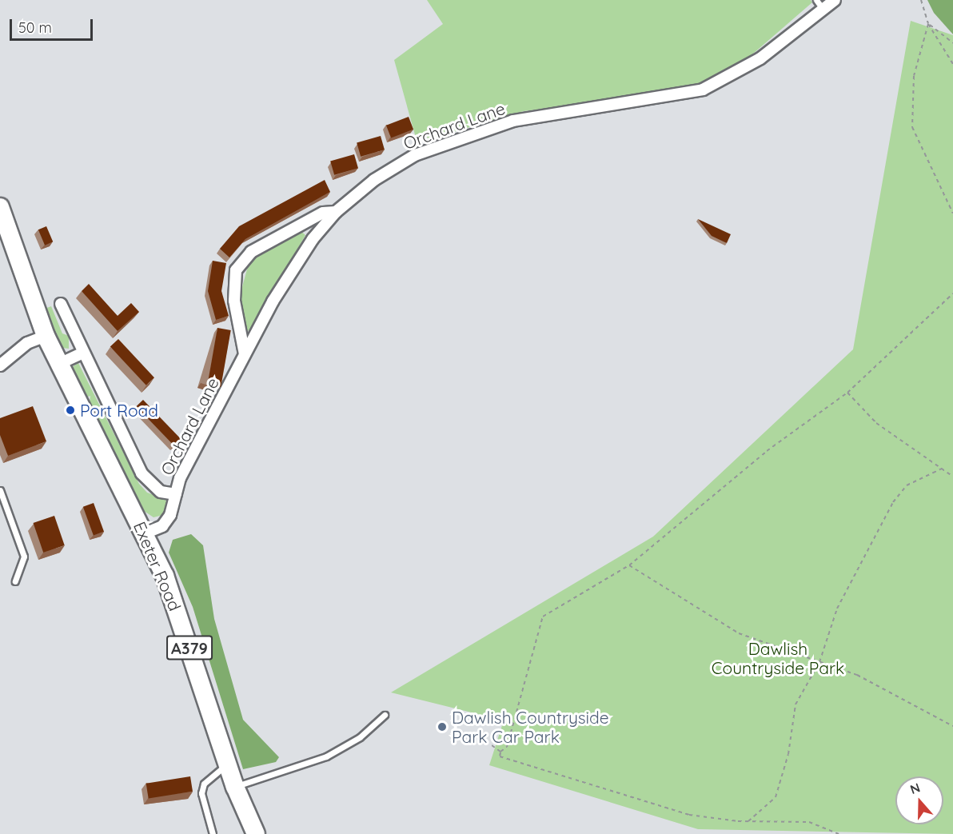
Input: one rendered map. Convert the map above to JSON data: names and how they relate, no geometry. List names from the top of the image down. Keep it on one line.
{"streets":{"main road":["Exeter Road","A379"],"street":["Orchard Lane"]},"crossings":[["Orchard Lane","Exeter Road"],["Exeter Road","A379"]],"parks":["Dawlish Countryside Park"],"places":["Port Road","Dawlish Countryside Park Car Park"],"scale_bar":"50 m","north":"top"}
